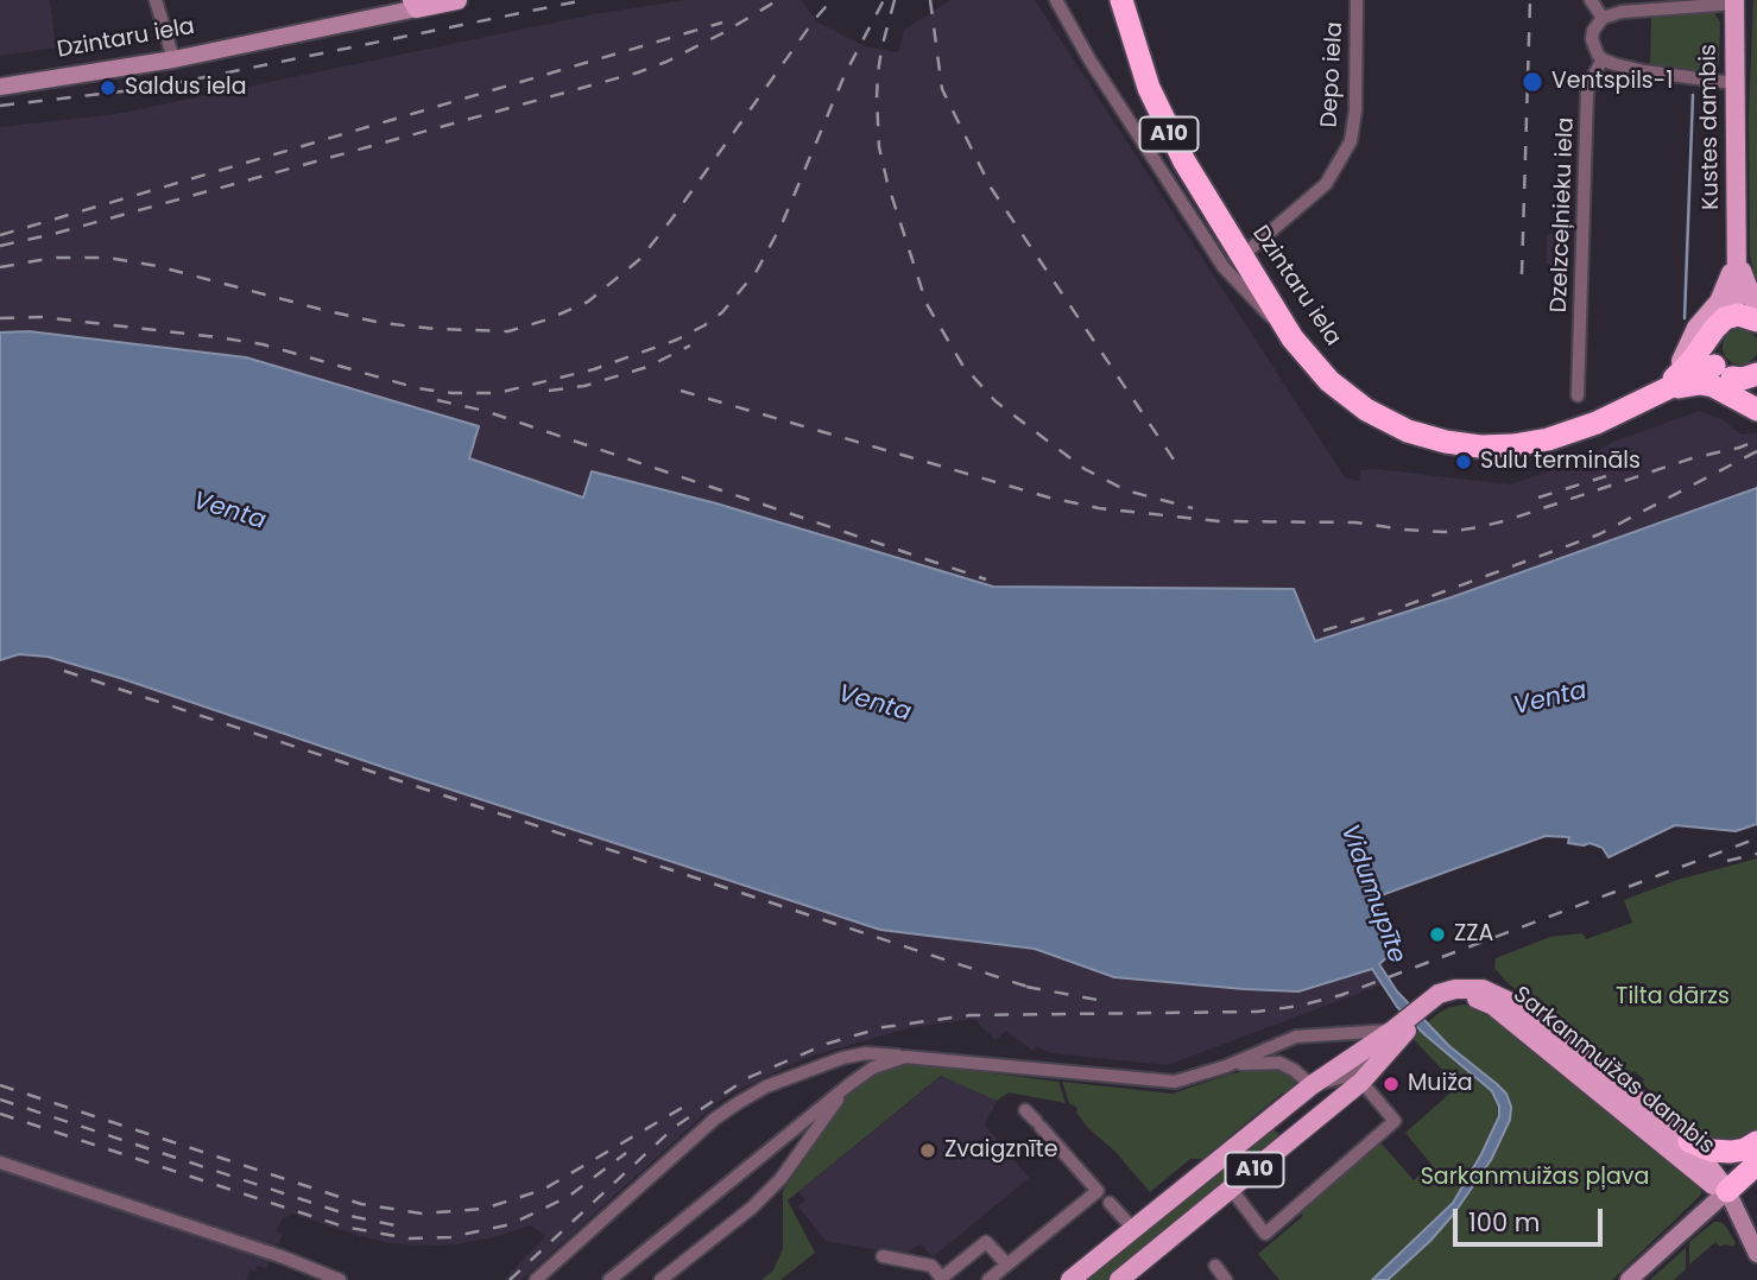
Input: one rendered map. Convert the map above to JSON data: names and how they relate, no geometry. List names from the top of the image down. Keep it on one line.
{"streets":{"highway":["Dzintaru iela","A10"],"main road":["Kustes dambis","Sarkanmuižas dambis"],"street":["Depo iela","Dzelzceļnieku iela"]},"crossings":[["Dzintaru iela","Depo iela"],["Dzintaru iela","A10"],["A10","Sarkanmuižas dambis"]],"water":["Venta","Vidumupīte"],"parks":["Tilta dārzs","Sarkanmuižas pļava"],"places":["Ventspils-1","Saldus iela","Sulu termināls","ZZA","Muiža","Zvaigznīte"],"scale_bar":"100 m"}
